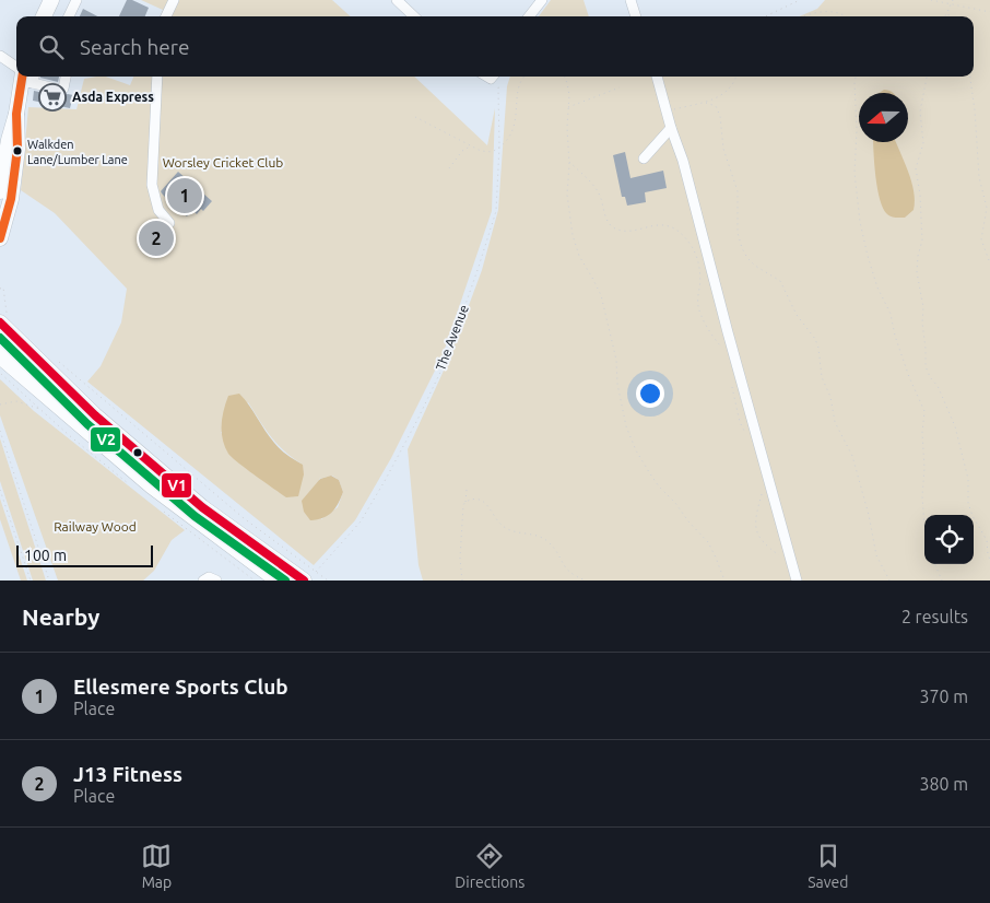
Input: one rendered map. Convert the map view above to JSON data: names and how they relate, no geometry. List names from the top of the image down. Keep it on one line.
{"streets":{"path":["The Avenue"]},"parks":["Worsley Cricket Club","Railway Wood"],"places":{"supermarket":["Asda Express"],"other":["Walkden Lane/Lumber Lane"]},"lines":["transit line V1","transit line V2"],"scale_bar":"100 m","north":"left","page":{"search":"Search here","pins":["1","2"],"scale":"100 m","heading":["Nearby","2 results"],"list":[{"mark":"1","name":"Ellesmere Sports Club","note":"Place","value":"370 m"},{"mark":"2","name":"J13 Fitness","note":"Place","value":"380 m"}],"nav":["Map","Directions","Saved"]}}
